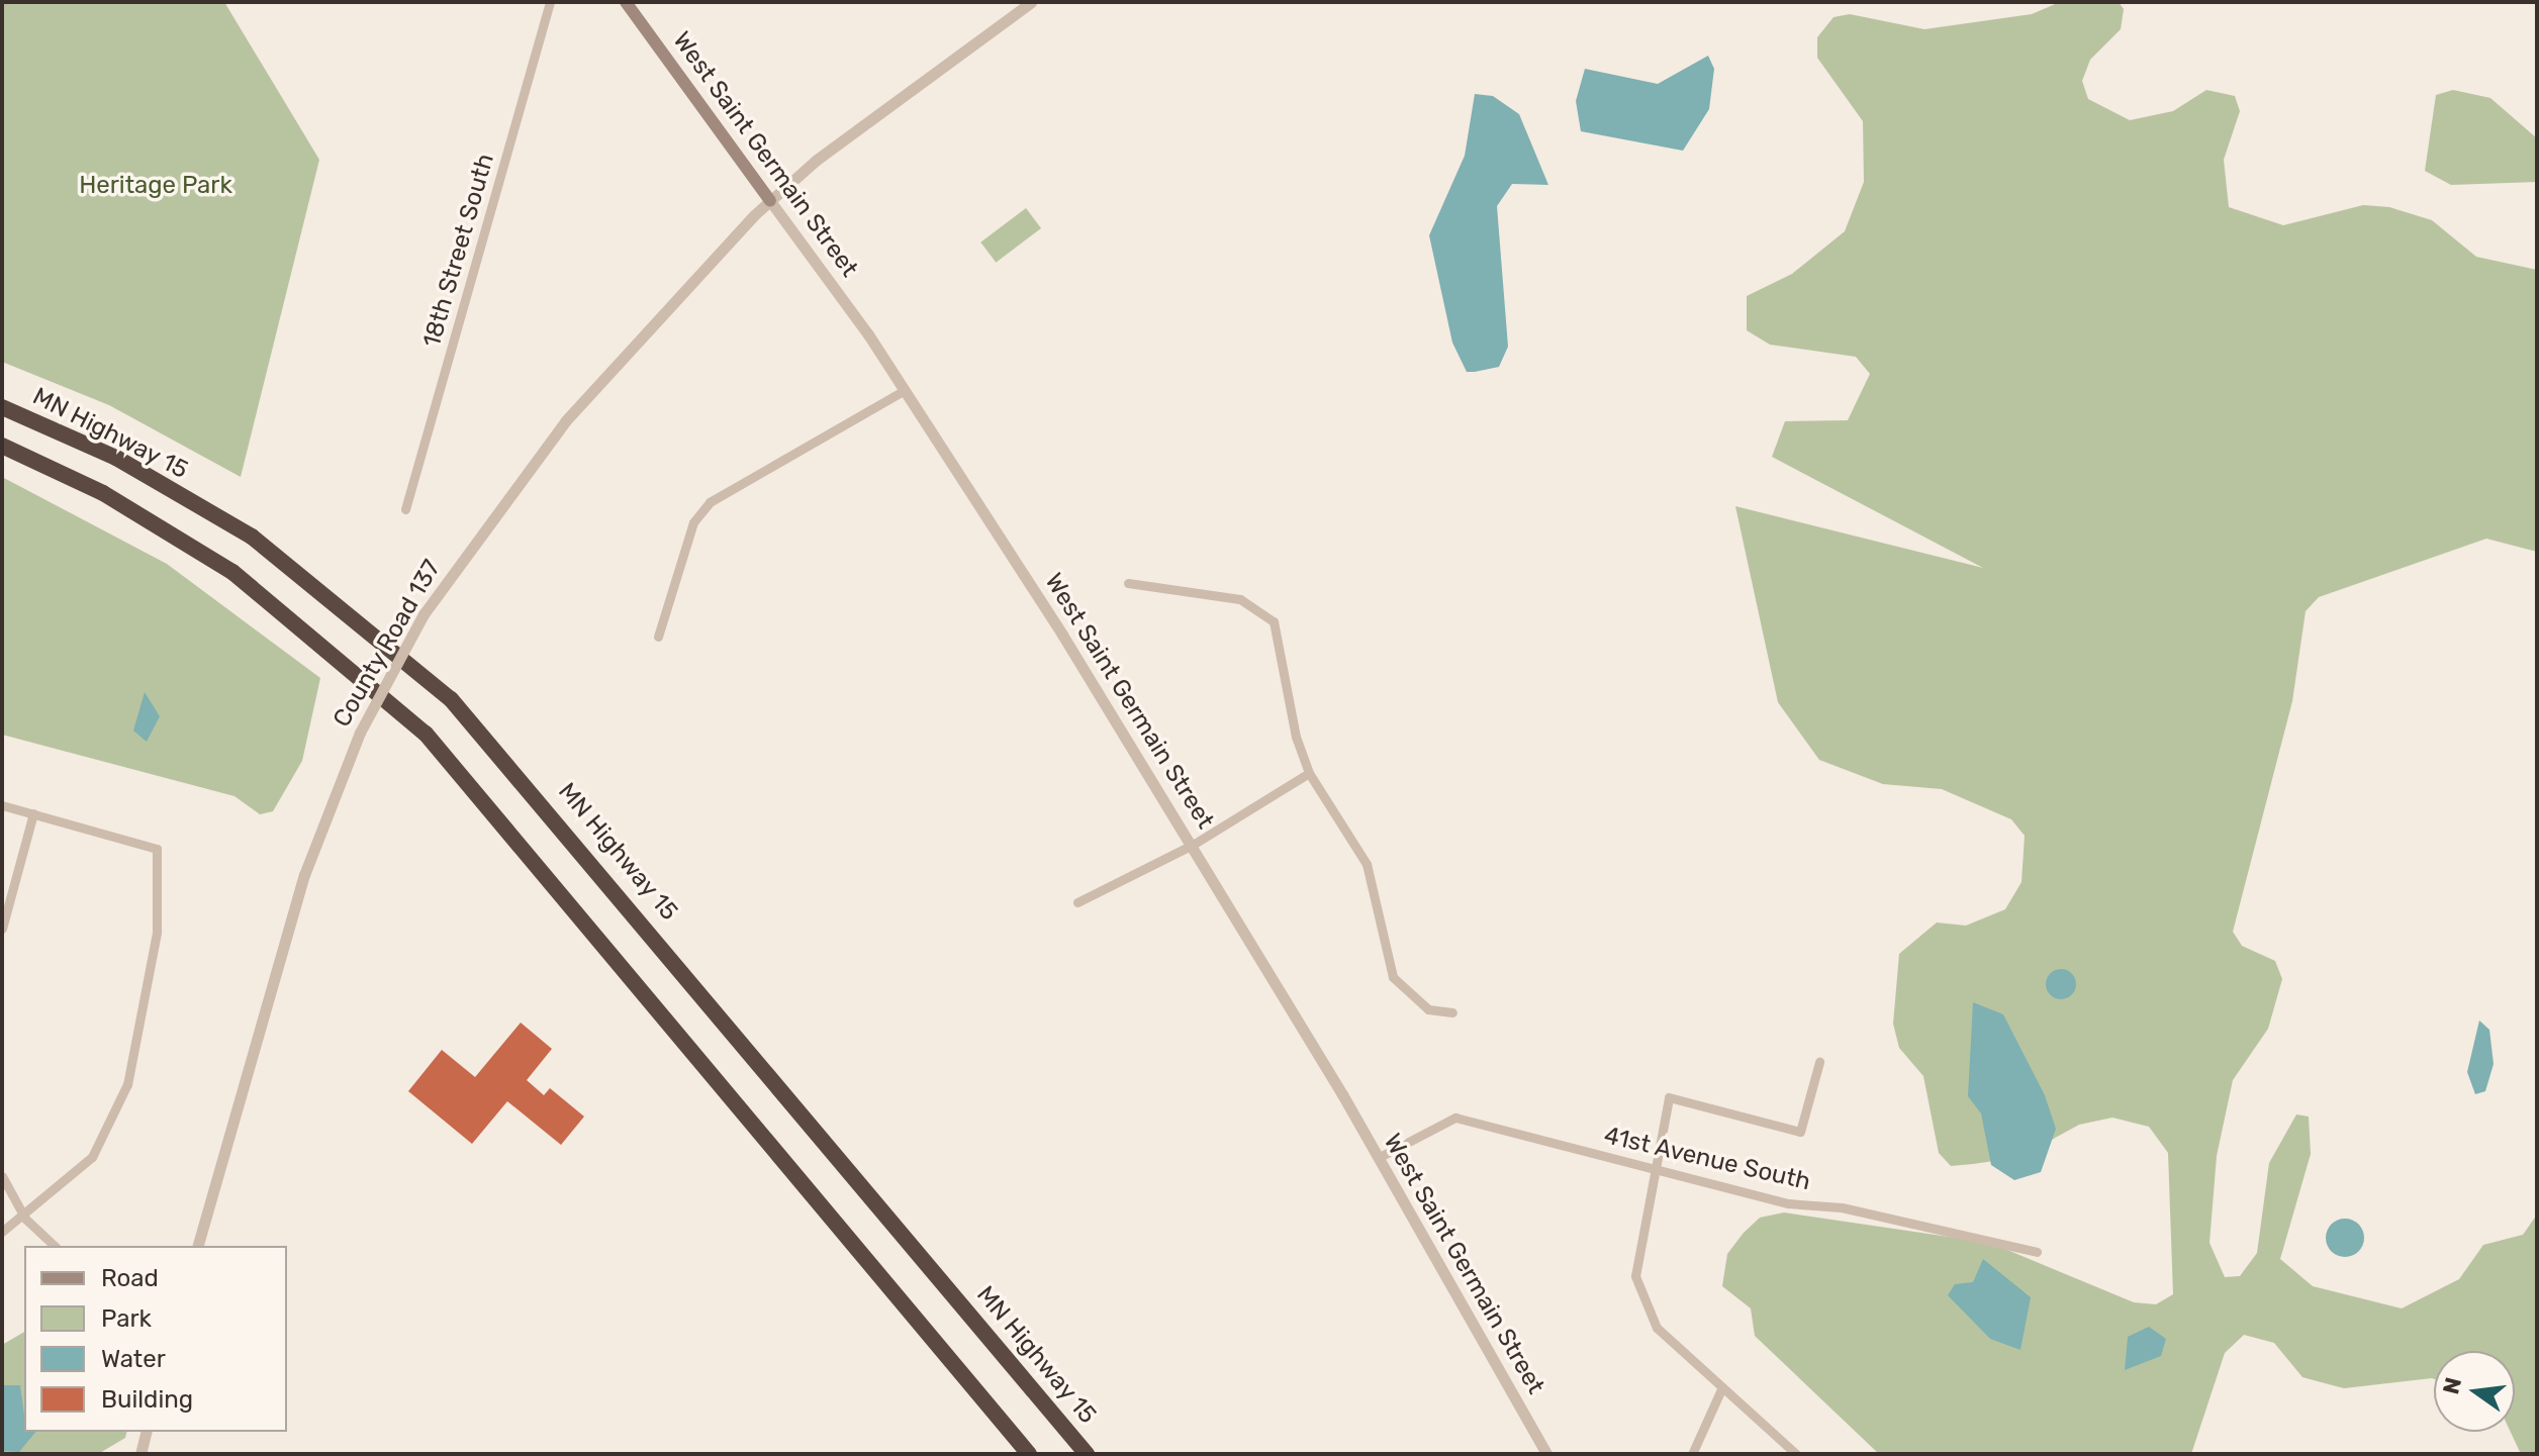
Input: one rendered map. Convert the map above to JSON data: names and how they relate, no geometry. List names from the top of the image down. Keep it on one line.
{"streets":{"highway":["MN Highway 15"],"main road":["West Saint Germain Street"],"street":["18th Street South","County Road 137","41st Avenue South"]},"crossings":[["West Saint Germain Street","County Road 137"],["West Saint Germain Street","41st Avenue South"]],"parks":["Heritage Park"],"legend":["Road","Park","Water","Building"],"north":"left"}
